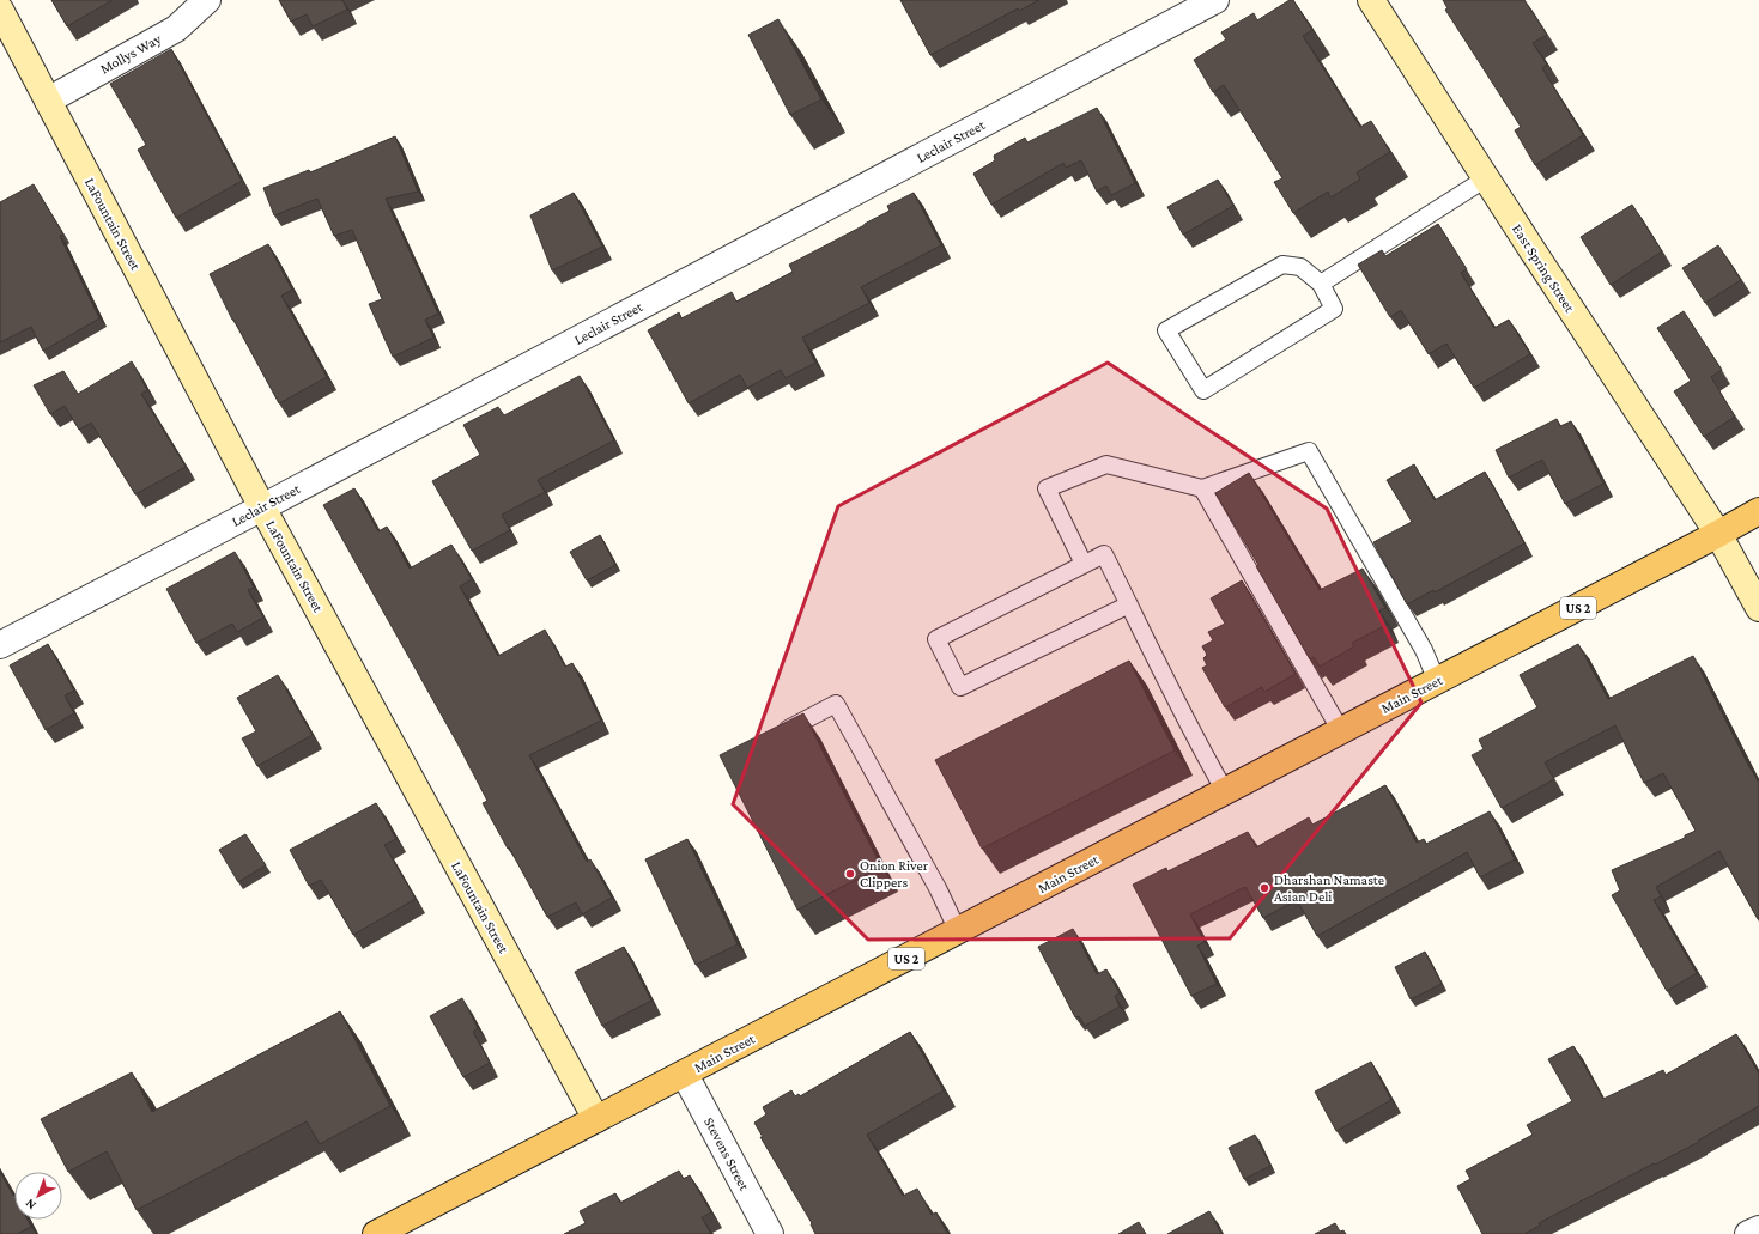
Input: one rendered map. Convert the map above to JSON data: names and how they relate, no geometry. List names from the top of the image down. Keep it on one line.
{"streets":{"main road":["US 2","Main Street"],"street":["Mollys Way","Leclair Street","LaFountain Street","East Spring Street","Stevens Street"]},"crossings":[["Mollys Way","LaFountain Street"],["Leclair Street","LaFountain Street"],["LaFountain Street","Main Street"],["East Spring Street","Main Street"],["Main Street","Stevens Street"]],"places":["Onion River Clippers","Dharshan Namaste Asian Deli"],"north":"bottom left"}
